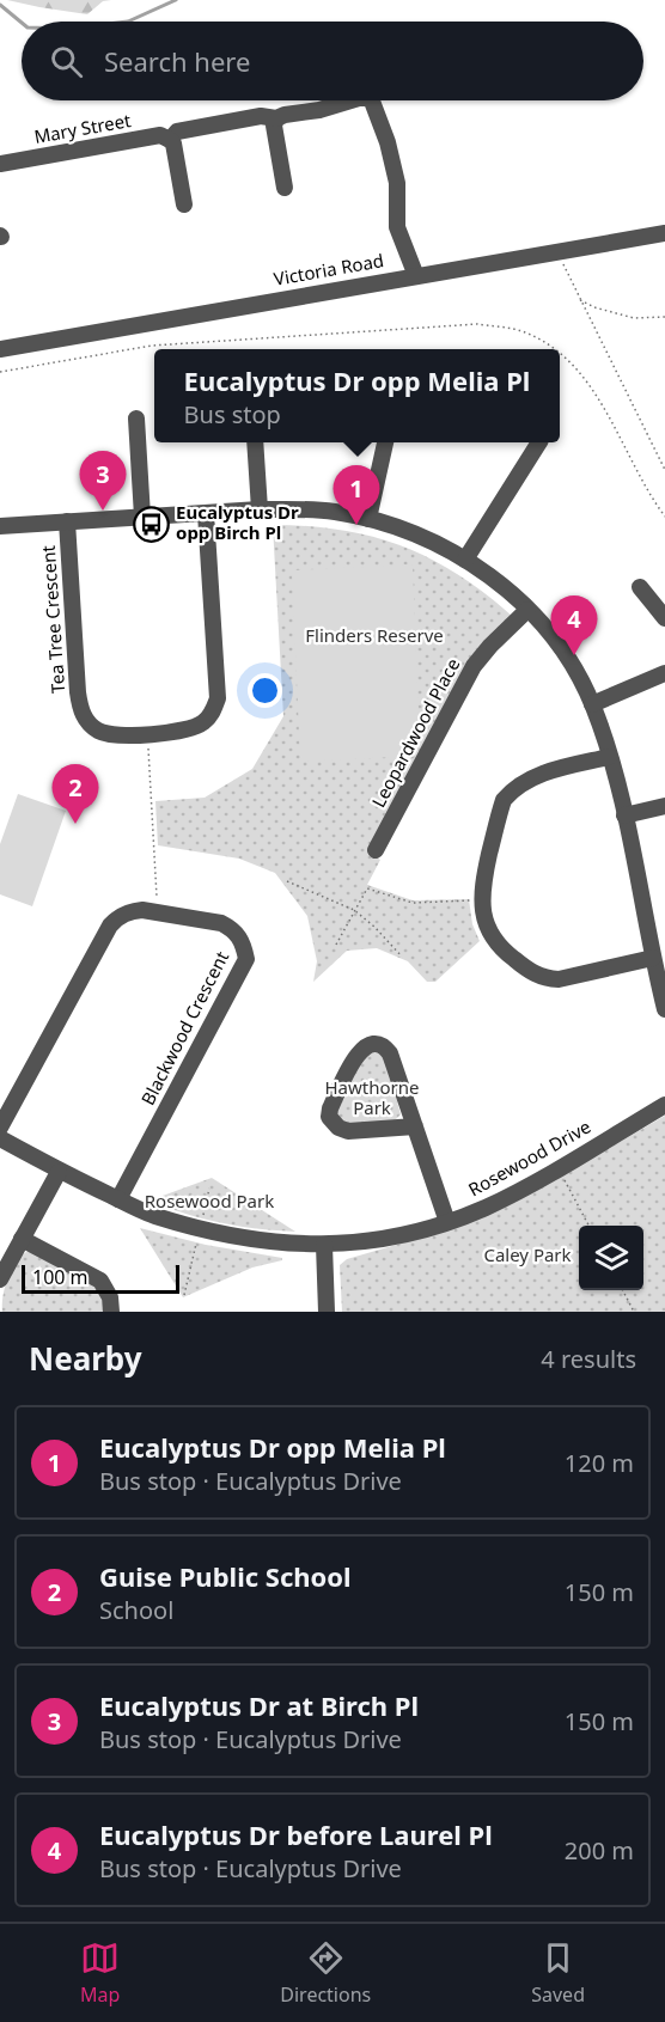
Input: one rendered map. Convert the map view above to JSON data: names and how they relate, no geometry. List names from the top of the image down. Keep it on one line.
{"streets":{"street":["Mary Street","Victoria Road","Tea Tree Crescent","Leopardwood Place","Blackwood Crescent","Rosewood Drive"]},"crossings":[["Mary Street","Victoria Road"],["Blackwood Crescent","Rosewood Drive"]],"parks":["Flinders Reserve","Hawthorne Park","Rosewood Park","Caley Park"],"places":{"bus stop":["Eucalyptus Dr opp Birch Pl"]},"scale_bar":"100 m","page":{"search":"Search here","popup":["Eucalyptus Dr opp Melia Pl","Bus stop"],"pins":["3","1","4","2"],"scale":"100 m","heading":["Nearby","4 results"],"list":[{"mark":"1","name":"Eucalyptus Dr opp Melia Pl","note":"Bus stop · Eucalyptus Drive","value":"120 m"},{"mark":"2","name":"Guise Public School","note":"School","value":"150 m"},{"mark":"3","name":"Eucalyptus Dr at Birch Pl","note":"Bus stop · Eucalyptus Drive","value":"150 m"},{"mark":"4","name":"Eucalyptus Dr before Laurel Pl","note":"Bus stop · Eucalyptus Drive","value":"200 m"}],"nav":["Map","Directions","Saved"]}}
